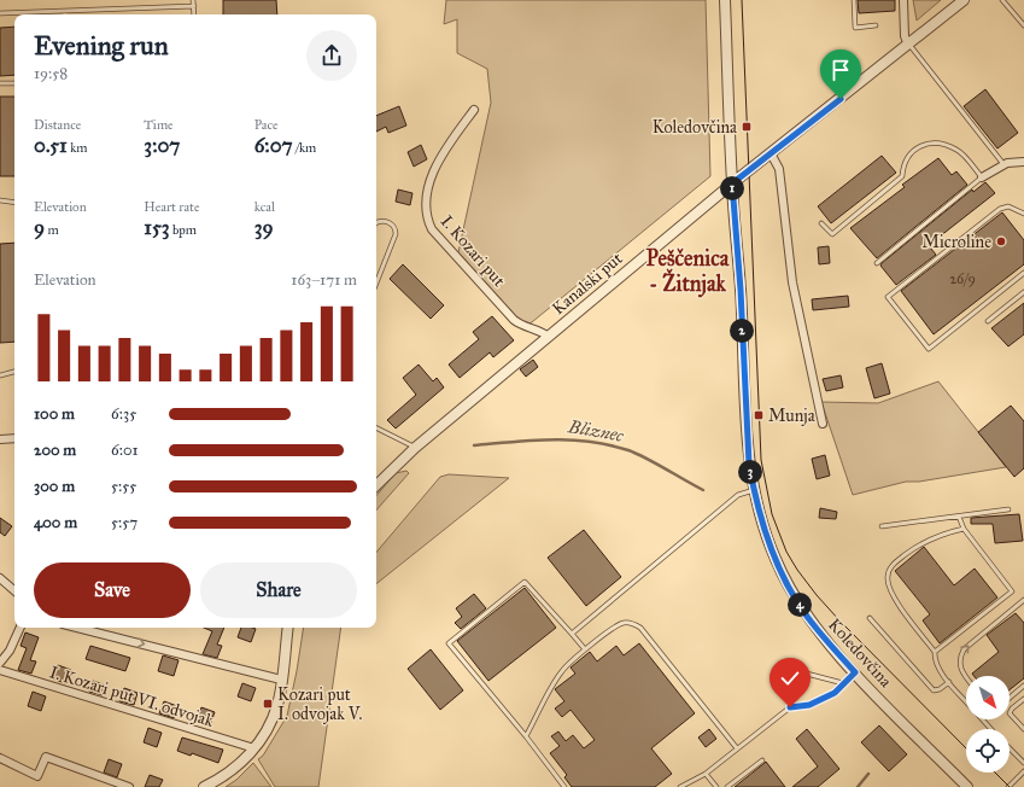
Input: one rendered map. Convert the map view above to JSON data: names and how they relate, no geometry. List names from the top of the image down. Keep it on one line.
{"streets":{"street":["I. Kozari put","Kanalski put","Koledovčina","I. Kozari put VI. odvojak"]},"crossings":[["I. Kozari put","Kanalski put"],["Kanalski put","Koledovčina"]],"districts":["Peščenica - Žitnjak"],"water":["Bliznec"],"places":{"transit":["Koledovčina","Munja","Kozari put I. odvojak V."],"other":["Microline"]},"house_numbers":["26/9"],"north":"bottom right","page":{"heading":["Evening run","19:58"],"stats":[["Distance","0.51 km"],["Time","3:07"],["Pace","6:07 /km"],["Elevation","9 m"],["Heart rate","153 bpm"],["kcal","39"]],"pins":["1","2","3","4"],"chart":["Elevation","163–171 m"],"list":[{"name":"100 m","note":"6:35"},{"name":"200 m","note":"6:01"},{"name":"300 m","note":"5:55"},{"name":"400 m","note":"5:57"}],"buttons":["Save","Share"]}}
